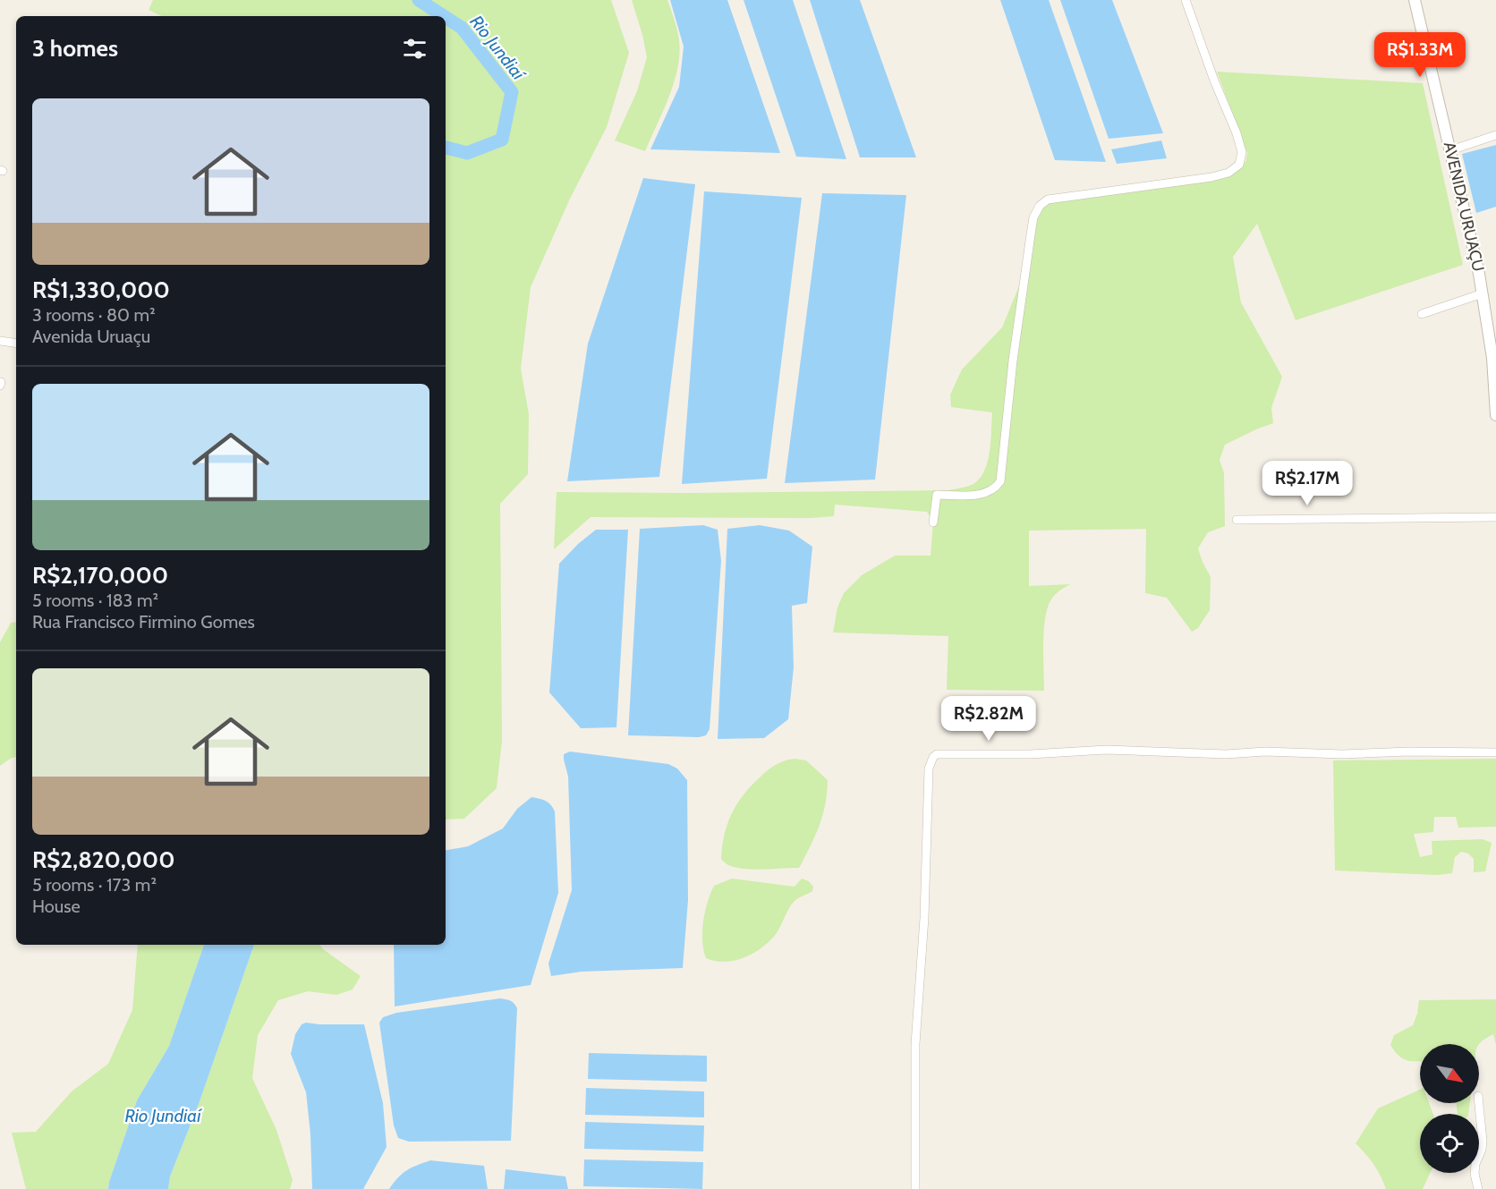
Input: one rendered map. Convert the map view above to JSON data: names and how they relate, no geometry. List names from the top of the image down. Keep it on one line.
{"streets":{"street":["AVENIDA URUAÇU"]},"water":["Rio Jundiaí"],"north":"bottom right","page":{"heading":"3 homes","price":["R$1.33M","R$2.17M","R$2.82M"],"list":[{"name":"R$1,330,000","note":"3 rooms · 80 m² · Avenida Uruaçu"},{"name":"R$2,170,000","note":"5 rooms · 183 m² · Rua Francisco Firmino Gomes"},{"name":"R$2,820,000","note":"5 rooms · 173 m² · House"}]}}
